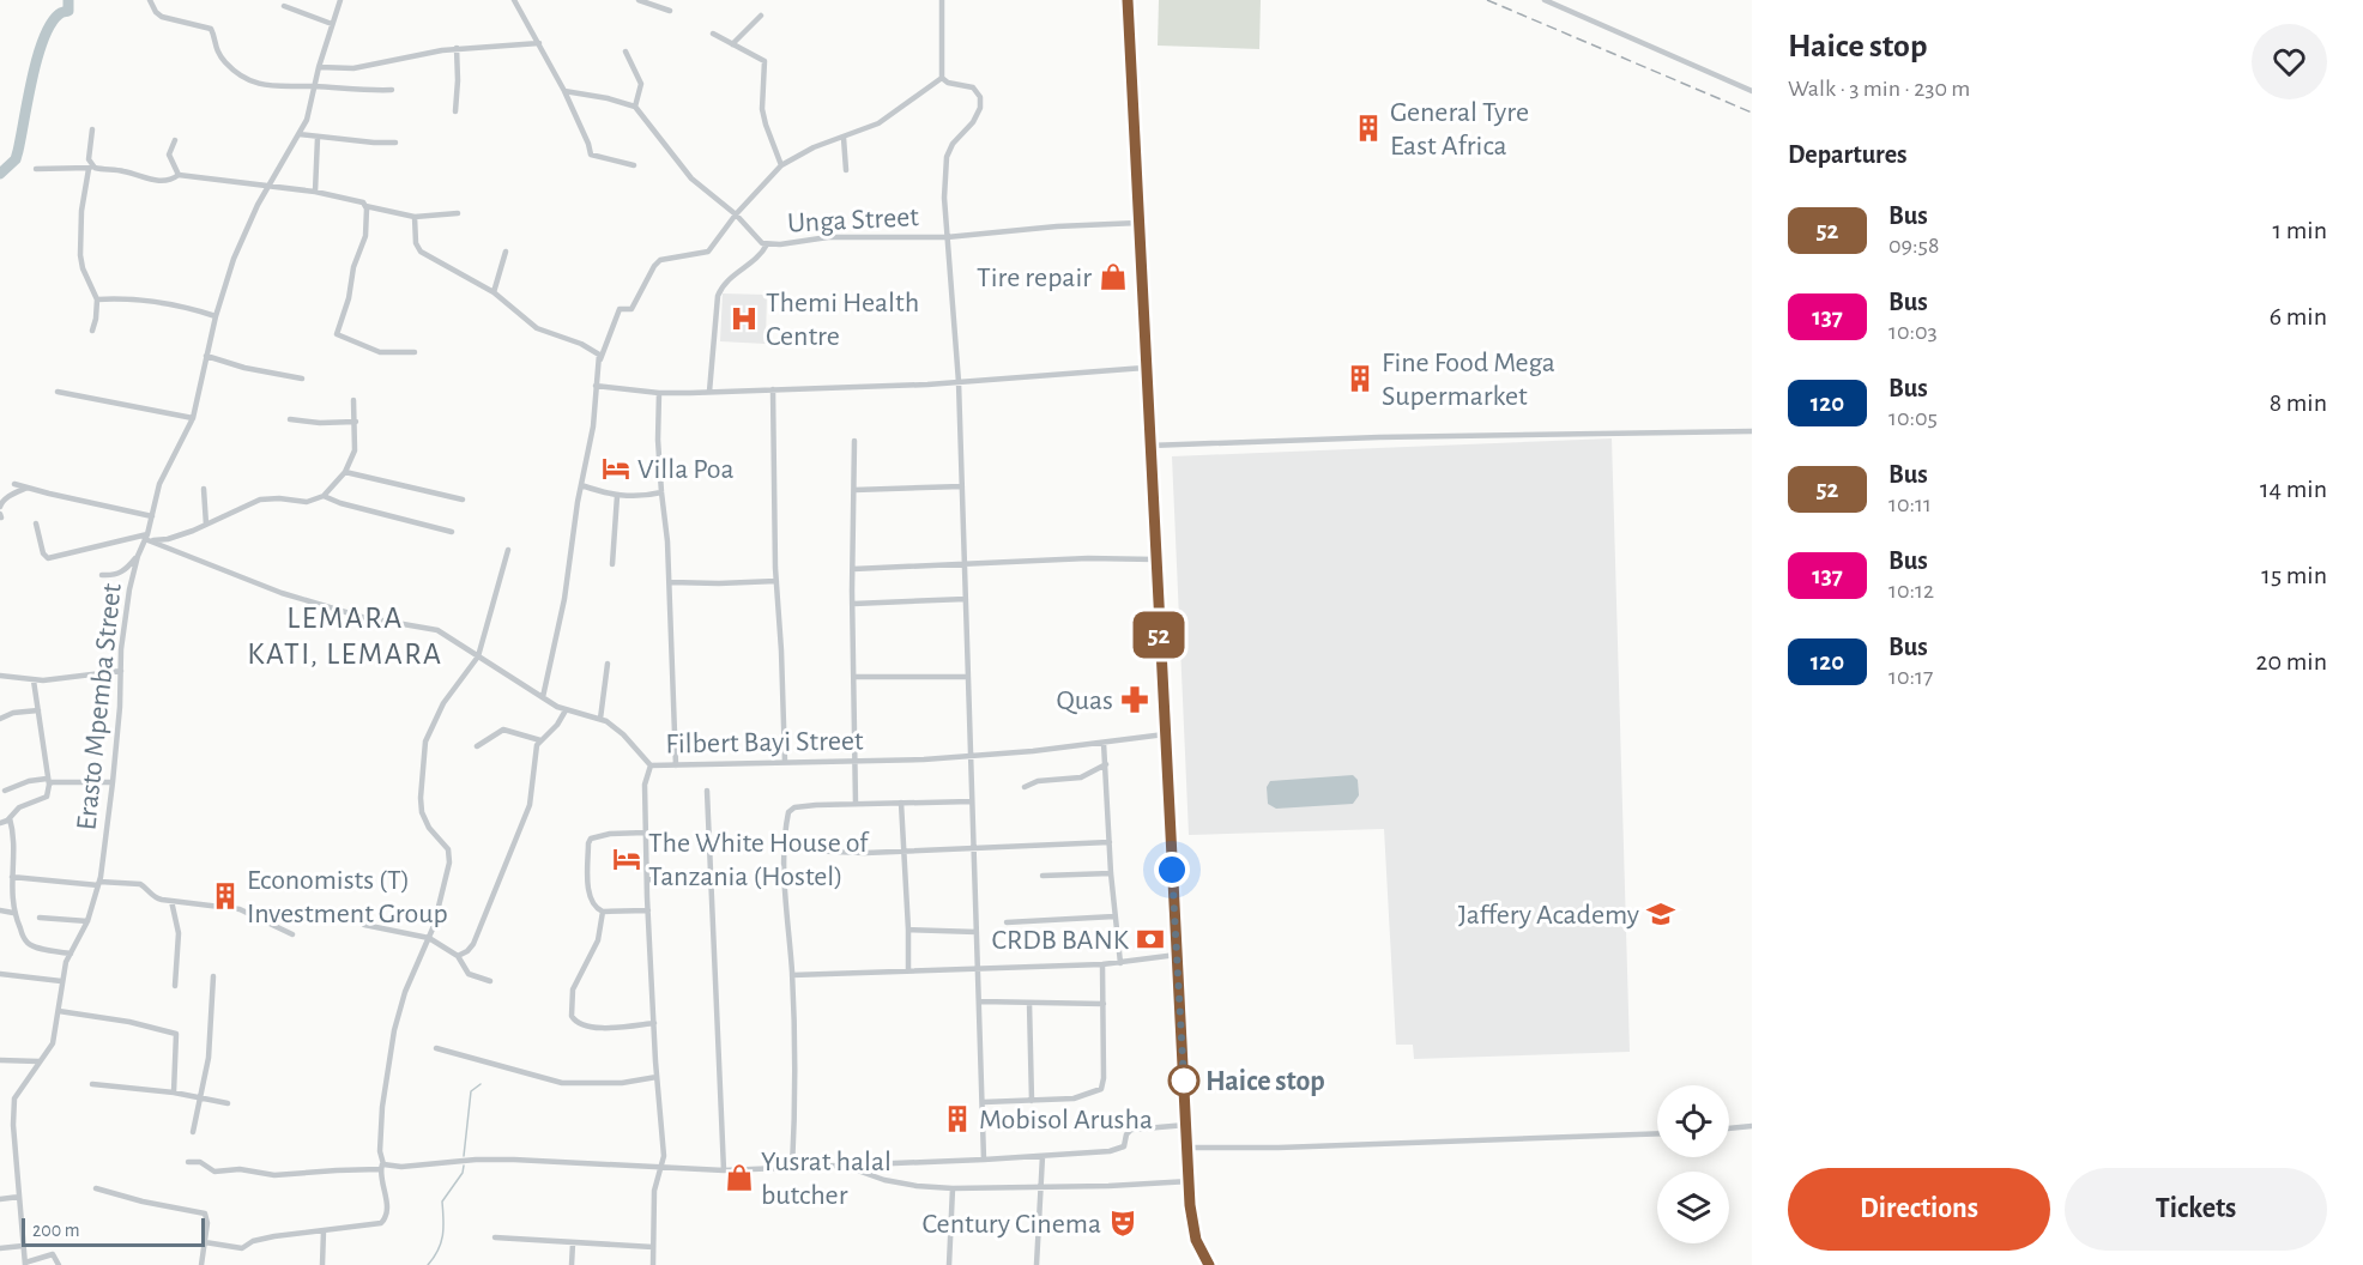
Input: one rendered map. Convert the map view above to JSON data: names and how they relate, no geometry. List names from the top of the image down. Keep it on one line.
{"streets":{"street":["Unga Street","Erasto Mpemba Street","Filbert Bayi Street"]},"districts":["LEMARA KATI, LEMARA"],"places":{"building":["General Tyre East Africa","Fine Food Mega Supermarket","Economists (T) Investment Group","Mobisol Arusha"],"shop":["Tire repair","Yusrat halal butcher"],"hospital":["Themi Health Centre"],"hotel":["Villa Poa","The White House of Tanzania (Hostel)"],"pharmacy":["Quas"],"school or university":["Jaffery Academy"],"bank":["CRDB BANK"],"other":["Haice stop"],"theatre":["Century Cinema"]},"lines":["bus line 52"],"scale_bar":"200 m","page":{"on_map":"52","heading":[["Haice stop","Walk · 3 min · 230 m"],"Departures"],"list":[{"mark":"52","name":"Bus","note":"09:58","value":"1 min"},{"mark":"137","name":"Bus","note":"10:03","value":"6 min"},{"mark":"120","name":"Bus","note":"10:05","value":"8 min"},{"mark":"52","name":"Bus","note":"10:11","value":"14 min"},{"mark":"137","name":"Bus","note":"10:12","value":"15 min"},{"mark":"120","name":"Bus","note":"10:17","value":"20 min"}],"buttons":["Directions","Tickets"],"scale":"200 m"}}
